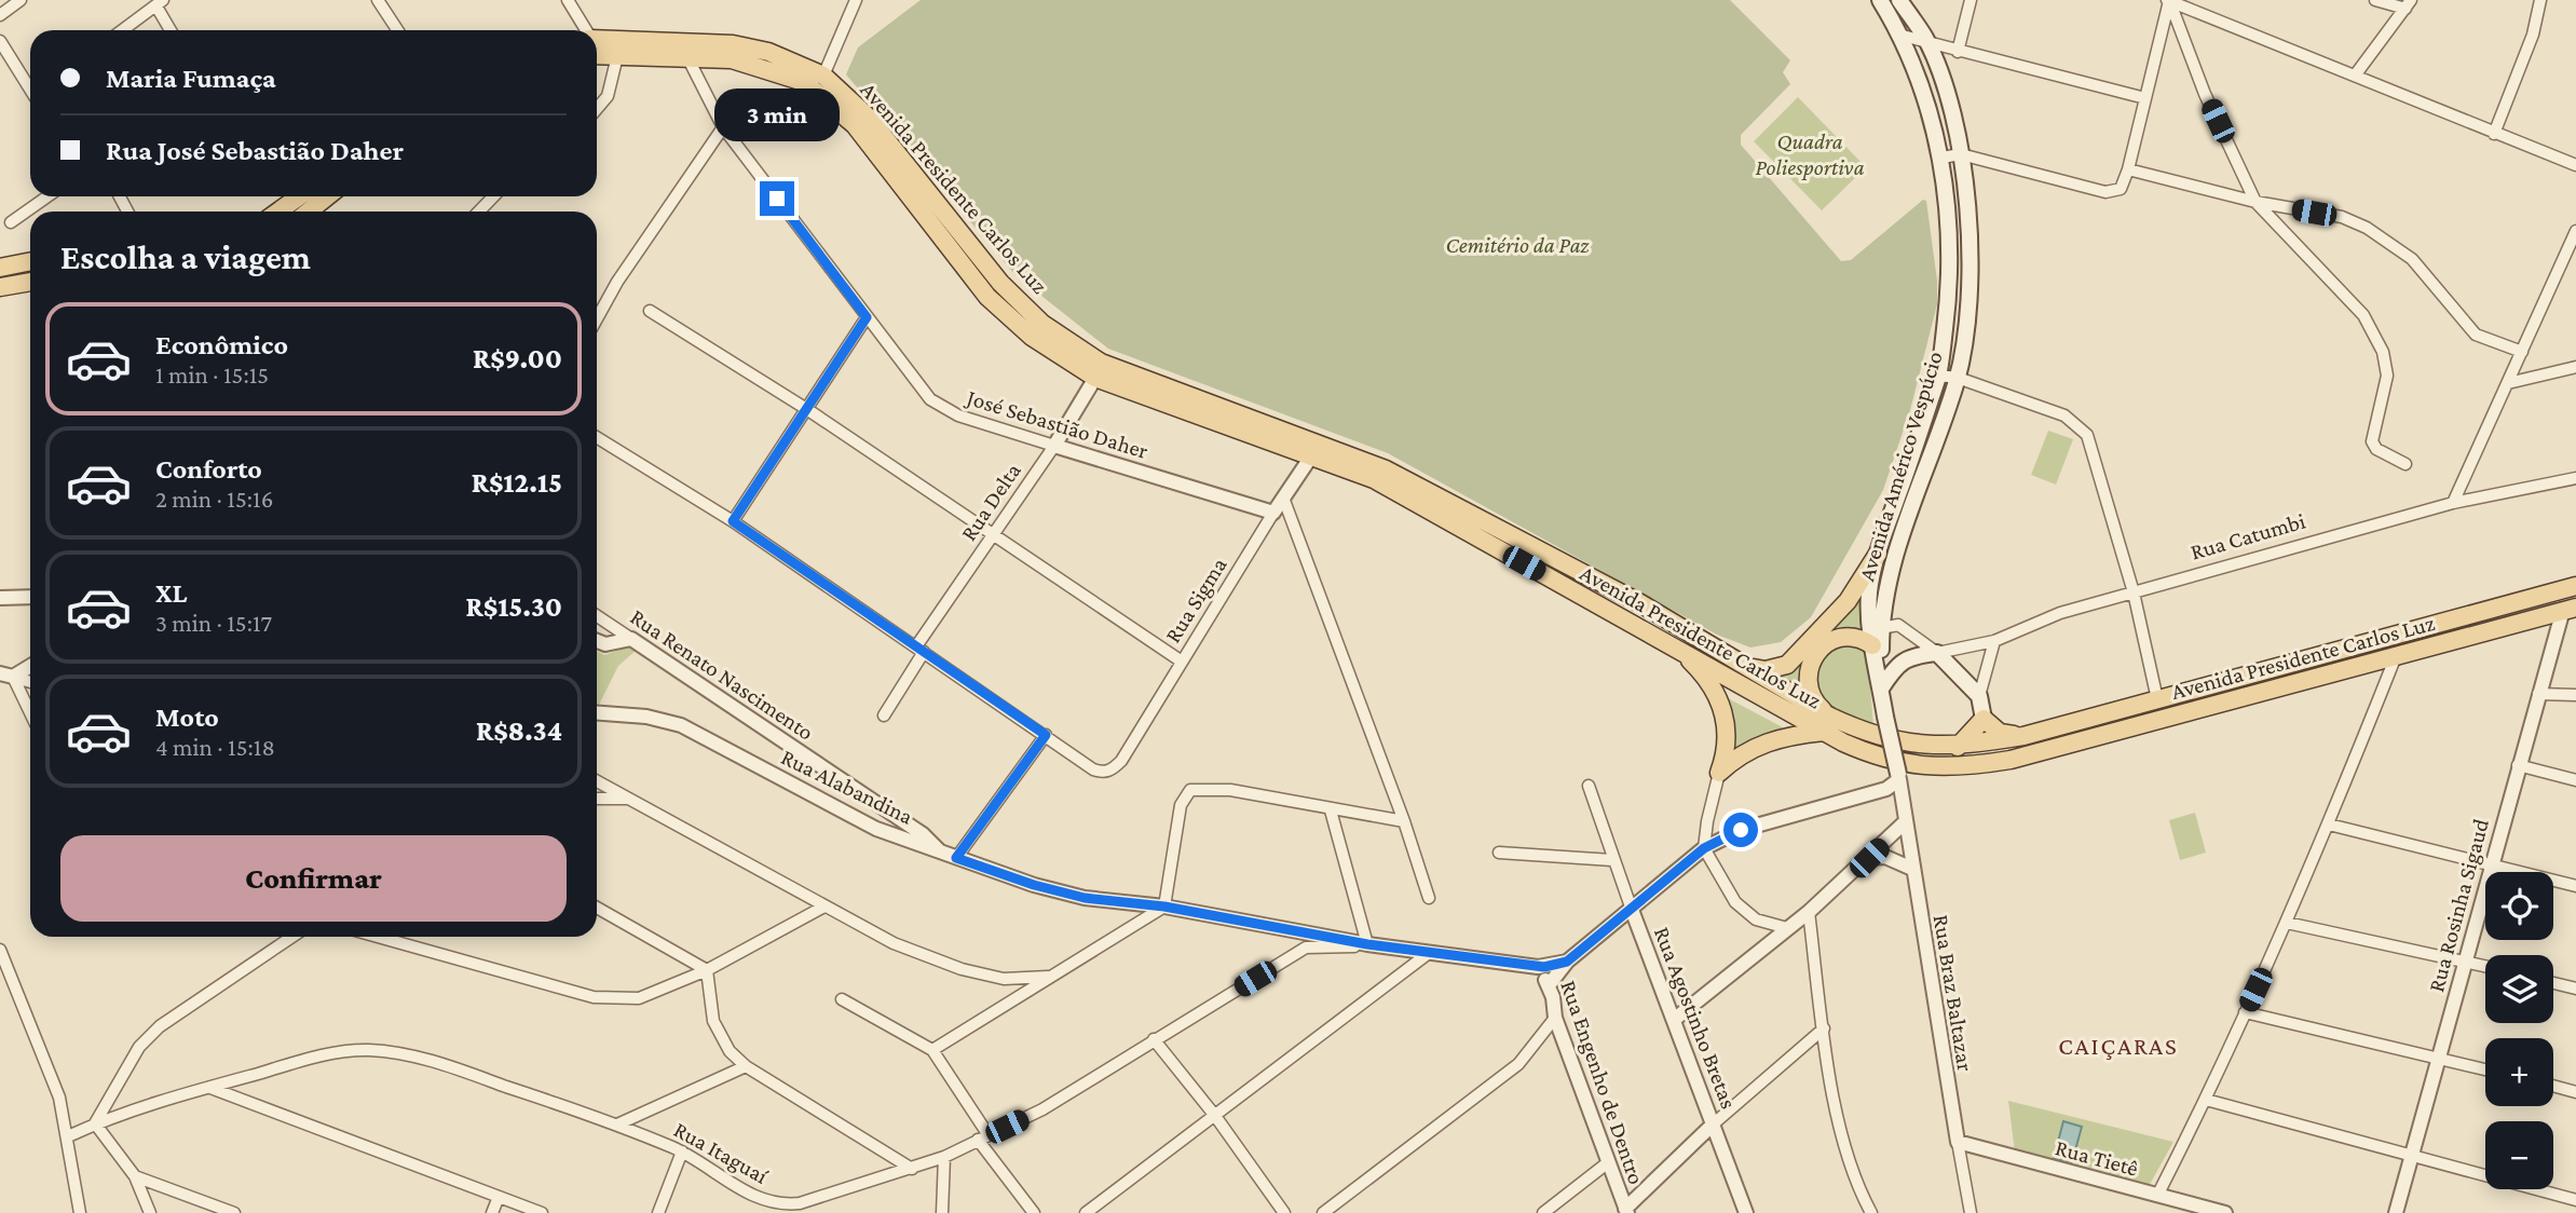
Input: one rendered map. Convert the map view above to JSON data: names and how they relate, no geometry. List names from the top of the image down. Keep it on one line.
{"streets":{"main road":["Avenida Presidente Carlos Luz","Avenida Américo Vespúcio","Rua Catumbi"],"street":["José Sebastião Daher","Rua Delta","Rua Sigma","Rua Renato Nascimento","Rua Alabandina","Rua Rosinha Sigaud","Rua Braz Baltazar","Rua Agostinho Bretas","Rua Engenho de Dentro","Rua Itaguaí","Rua Tietê"]},"crossings":[["Avenida Presidente Carlos Luz","José Sebastião Daher"],["Avenida Presidente Carlos Luz","Rua Delta"],["Avenida Presidente Carlos Luz","Rua Sigma"],["Avenida Presidente Carlos Luz","Rua Rosinha Sigaud"],["José Sebastião Daher","Rua Delta"],["José Sebastião Daher","Rua Sigma"],["Avenida Américo Vespúcio","Rua Catumbi"],["Avenida Américo Vespúcio","Rua Braz Baltazar"],["Rua Renato Nascimento","Rua Alabandina"],["Rua Alabandina","Rua Engenho de Dentro"],["Rua Alabandina","Rua Itaguaí"],["Rua Braz Baltazar","Rua Tietê"]],"districts":["CAIÇARAS"],"parks":["Quadra Poliesportiva","Cemitério da Paz"],"page":{"banner":["Maria Fumaça","Rua José Sebastião Daher"],"bubble":"3 min","heading":"Escolha a viagem","list":[{"name":"Econômico","note":"1 min · 15:15","value":"R$9.00"},{"name":"Conforto","note":"2 min · 15:16","value":"R$12.15"},{"name":"XL","note":"3 min · 15:17","value":"R$15.30"},{"name":"Moto","note":"4 min · 15:18","value":"R$8.34"}],"buttons":"Confirmar","map_buttons":["+","−"]}}
